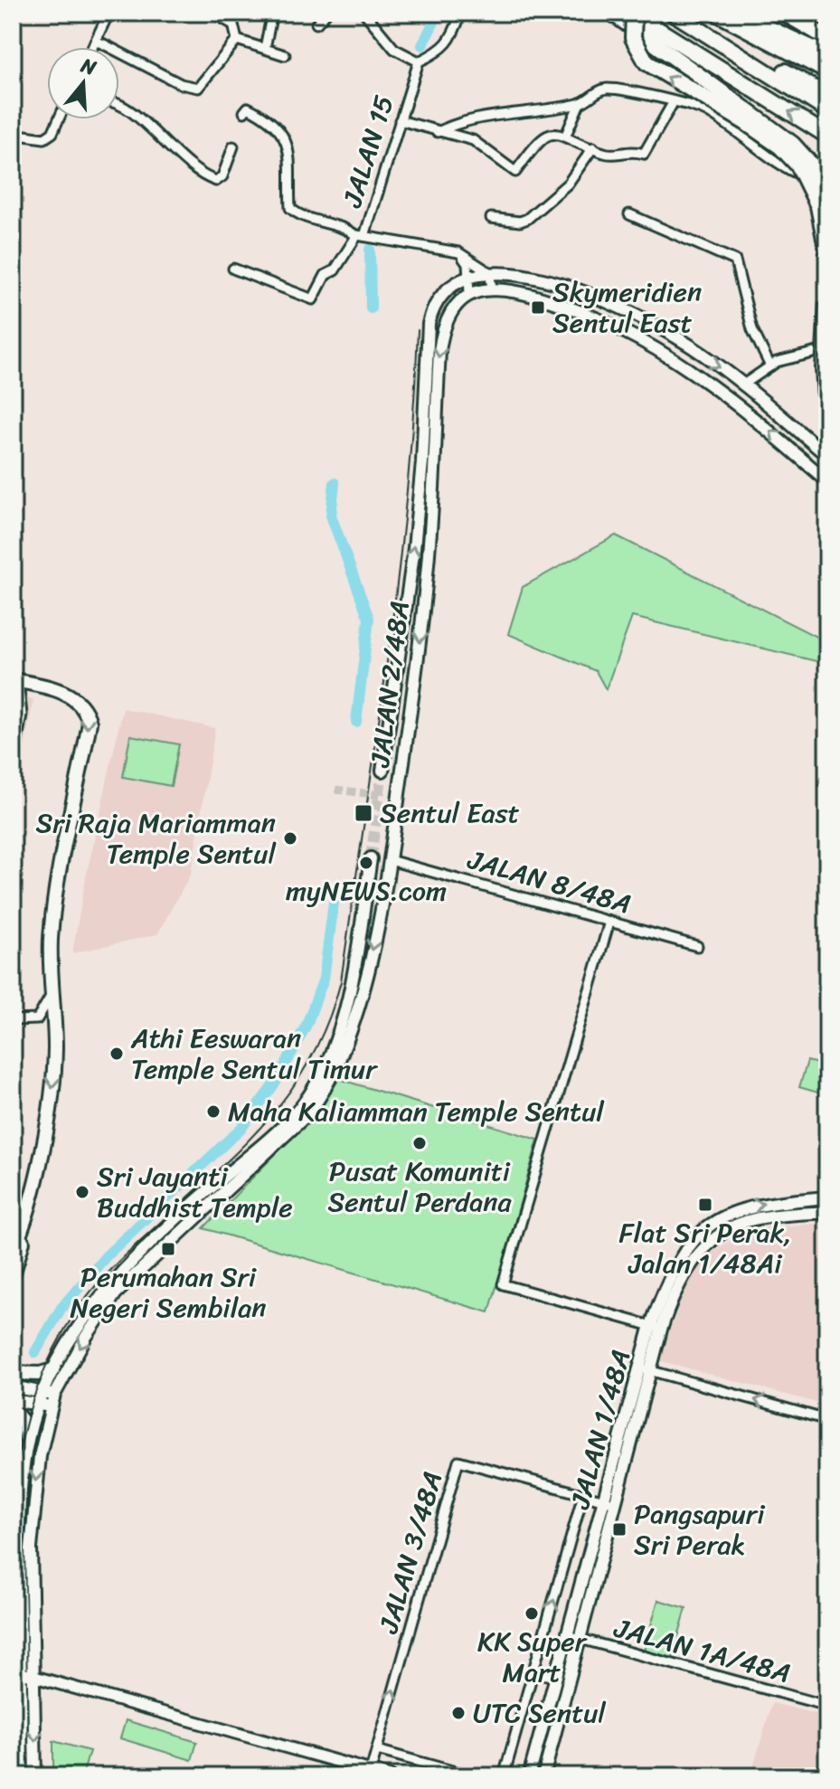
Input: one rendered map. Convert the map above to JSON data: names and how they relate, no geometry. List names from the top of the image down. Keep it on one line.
{"streets":{"main road":["JALAN 2/48A","JALAN 1/48A"],"street":["JALAN 15","JALAN 8/48A","JALAN 3/48A","JALAN 1A/48A"]},"crossings":[["JALAN 2/48A","JALAN 8/48A"],["JALAN 1/48A","JALAN 3/48A"],["JALAN 1/48A","JALAN 1A/48A"]],"places":{"transit":["Skymeridien Sentul East","Sentul East","Flat Sri Perak, Jalan 1/48Ai","Perumahan Sri Negeri Sembilan","Pangsapuri Sri Perak"],"other":["Sri Raja Mariamman Temple Sentul","myNEWS.com","Athi Eeswaran Temple Sentul Timur","Maha Kaliamman Temple Sentul","Pusat Komuniti Sentul Perdana","Sri Jayanti Buddhist Temple","KK Super Mart","UTC Sentul"]},"north":"top"}
